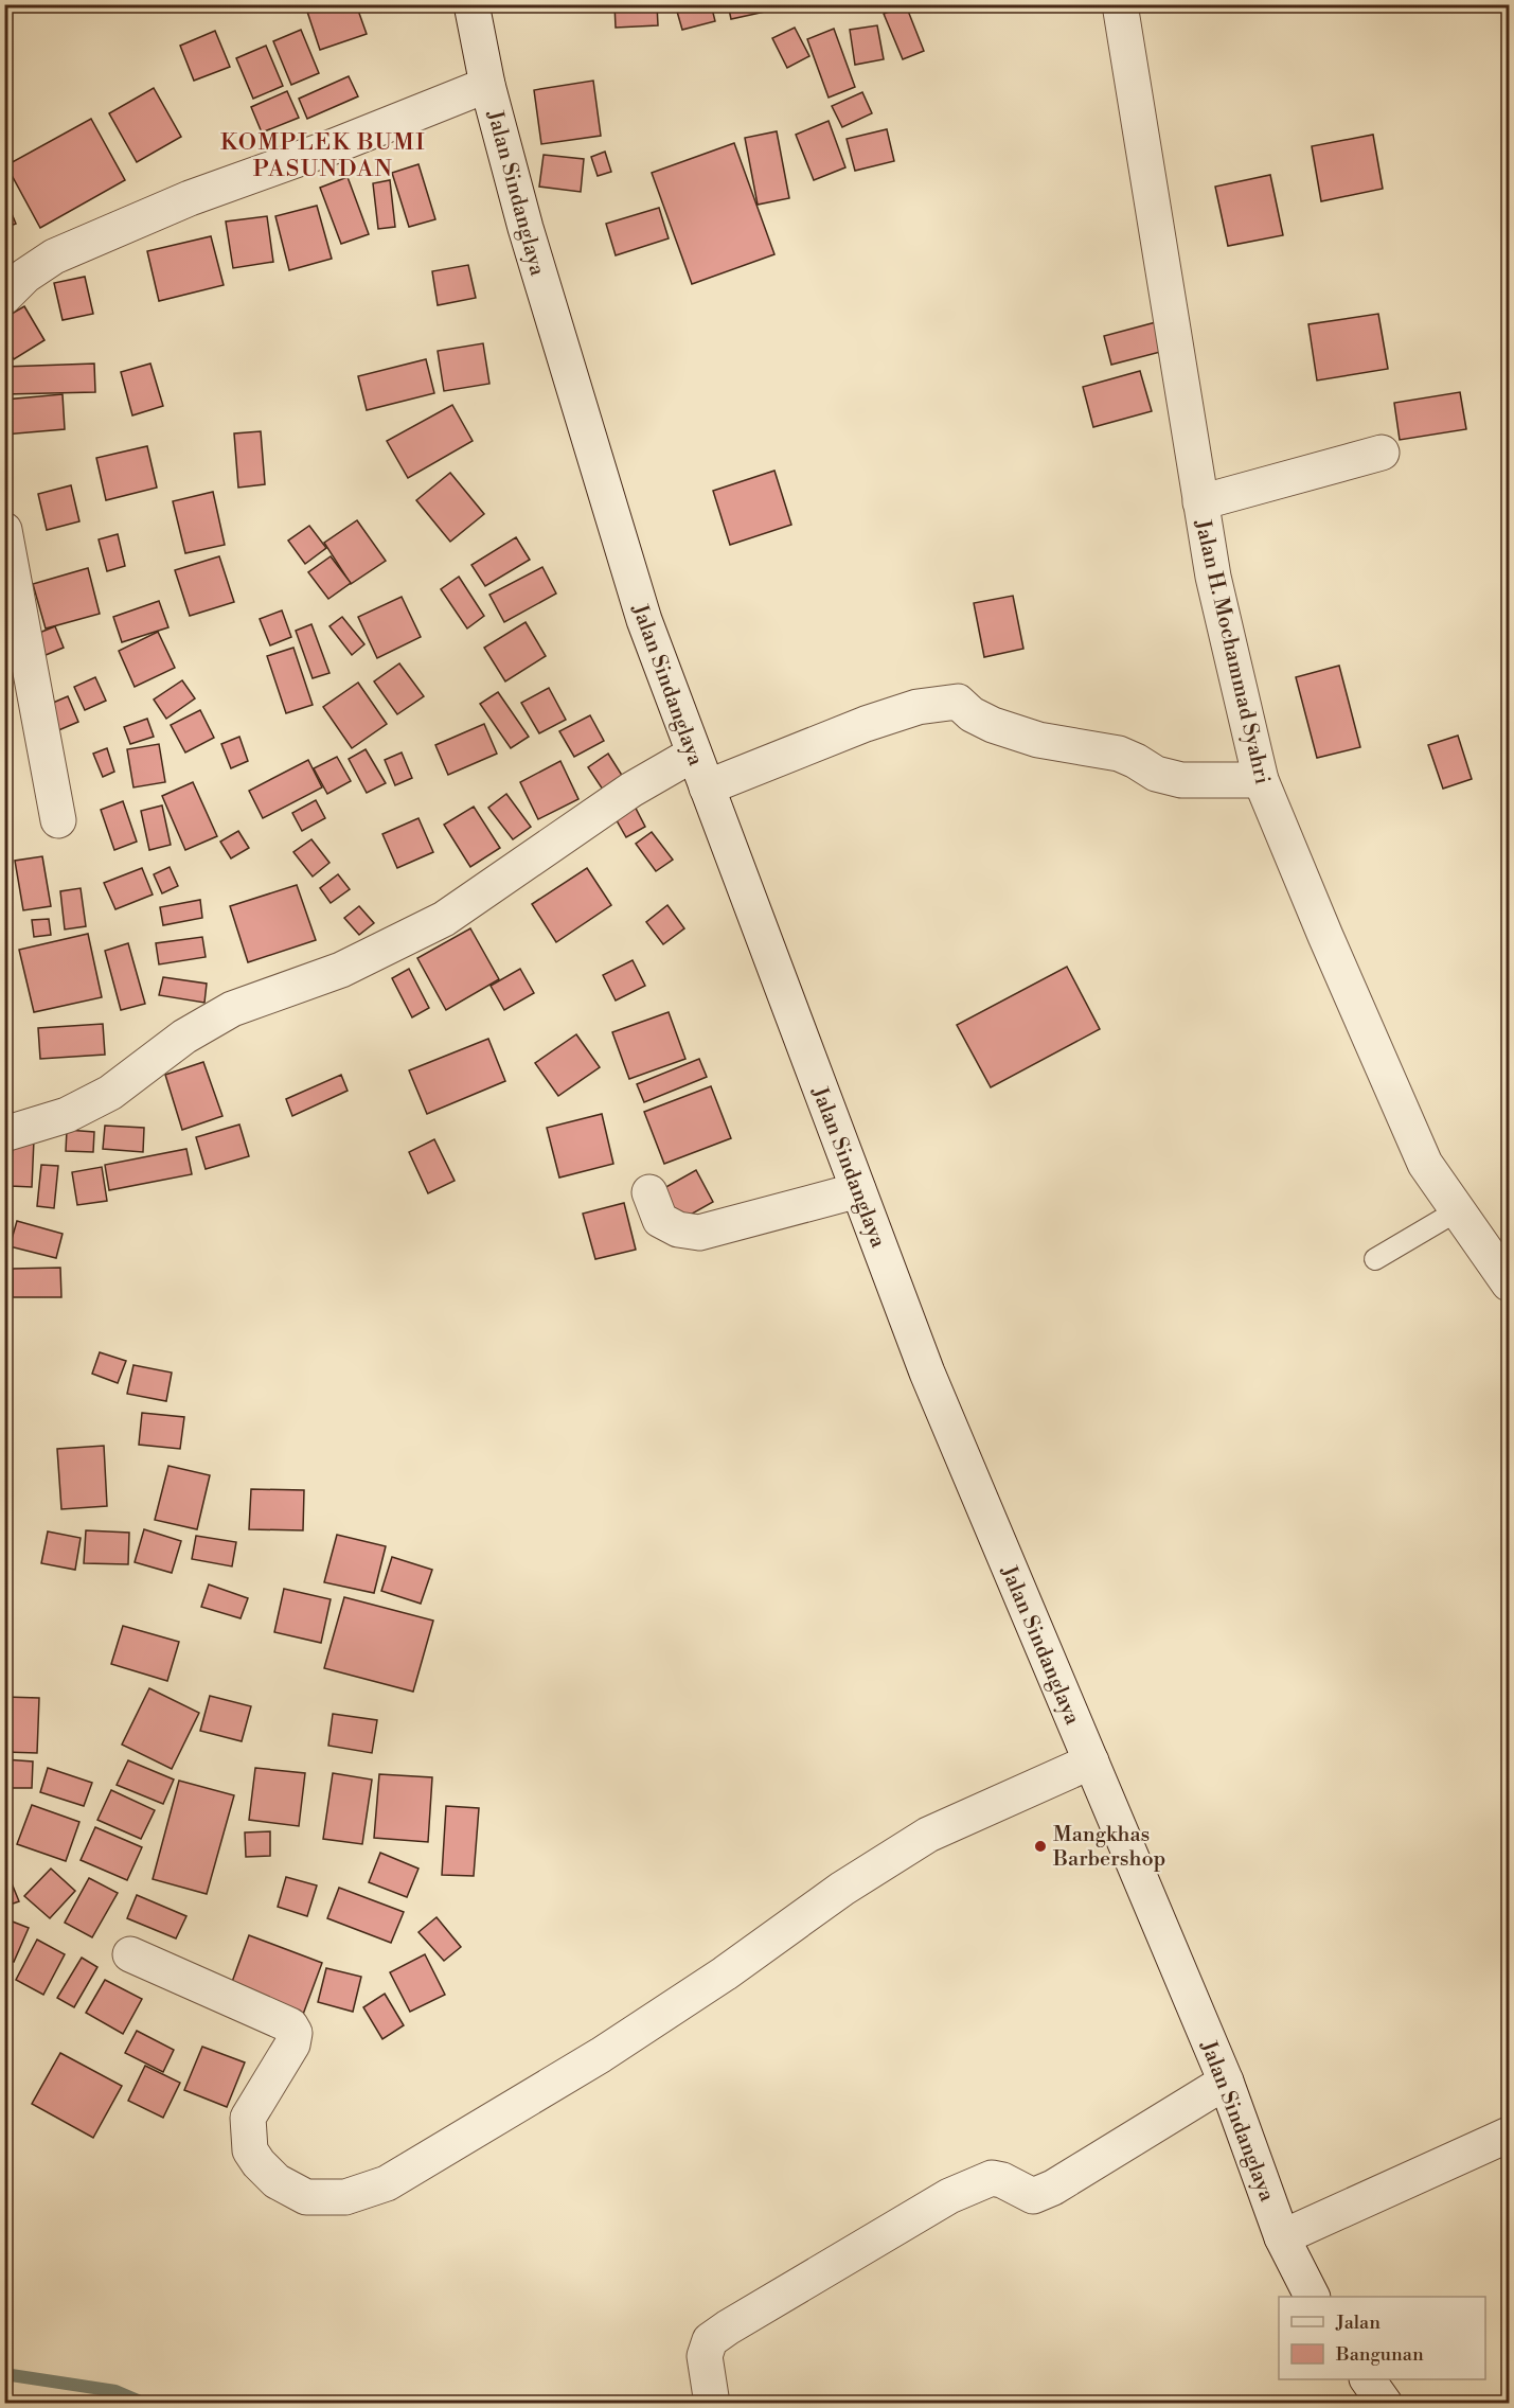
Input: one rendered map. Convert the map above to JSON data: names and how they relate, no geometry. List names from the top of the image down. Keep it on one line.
{"streets":{"street":["Jalan Sindanglaya","Jalan H. Mochammad Syahri"]},"districts":["KOMPLEK BUMI PASUNDAN"],"places":["Mangkhas Barbershop"],"legend":["Jalan","Bangunan"]}
